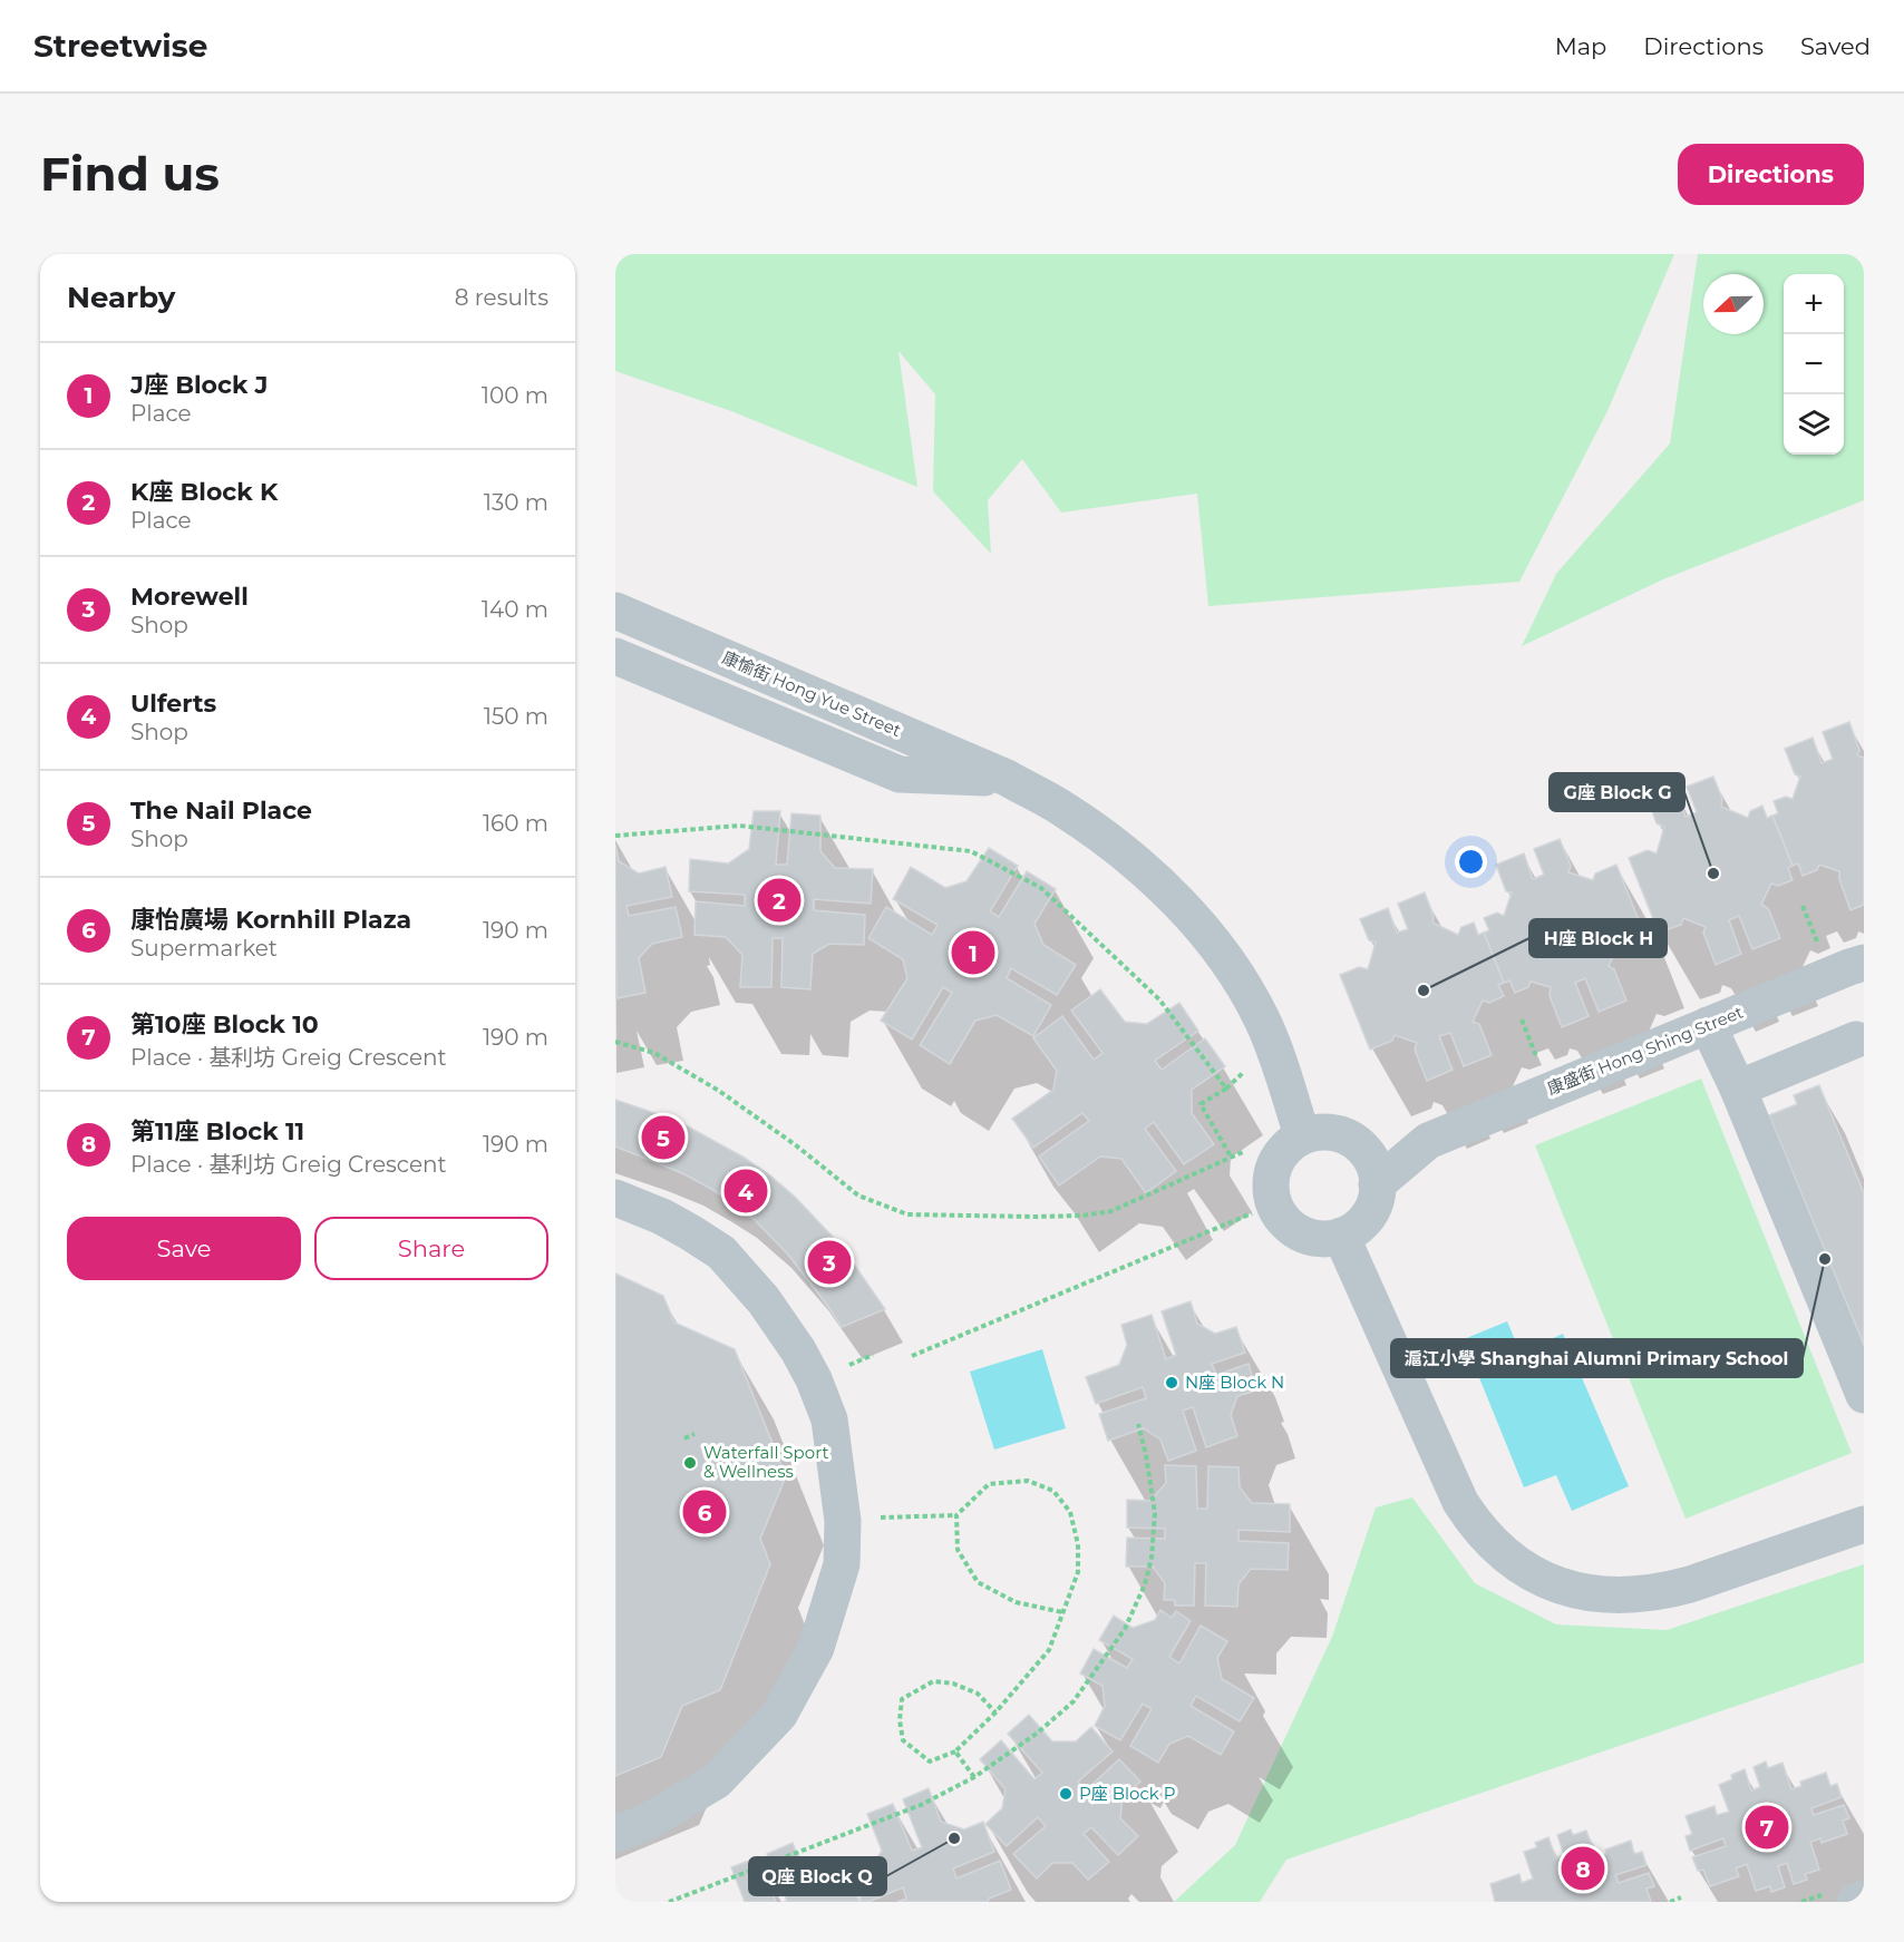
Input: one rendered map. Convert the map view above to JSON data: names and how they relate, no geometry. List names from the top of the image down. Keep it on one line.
{"streets":{"street":["康愉街 Hong Yue Street","康盛街 Hong Shing Street"]},"places":["G座 Block G","H座 Block H","滬江小學 Shanghai Alumni Primary School","N座 Block N","Waterfall Sport & Wellness","P座 Block P","Q座 Block Q"],"north":"left","page":{"header":"Streetwise","nav":["Map","Directions","Saved"],"buttons":["Directions",["Save","Share"]],"title":"Find us","heading":["Nearby","8 results"],"map_buttons":["+","−"],"list":[{"mark":"1","name":"J座 Block J","note":"Place","value":"100 m"},{"mark":"2","name":"K座 Block K","note":"Place","value":"130 m"},{"mark":"3","name":"Morewell","note":"Shop","value":"140 m"},{"mark":"4","name":"Ulferts","note":"Shop","value":"150 m"},{"mark":"5","name":"The Nail Place","note":"Shop","value":"160 m"},{"mark":"6","name":"康怡廣場 Kornhill Plaza","note":"Supermarket","value":"190 m"},{"mark":"7","name":"第10座 Block 10","note":"Place · 基利坊 Greig Crescent","value":"190 m"},{"mark":"8","name":"第11座 Block 11","note":"Place · 基利坊 Greig Crescent","value":"190 m"}],"pins":["2","1","5","4","3","6","7","8"]}}
